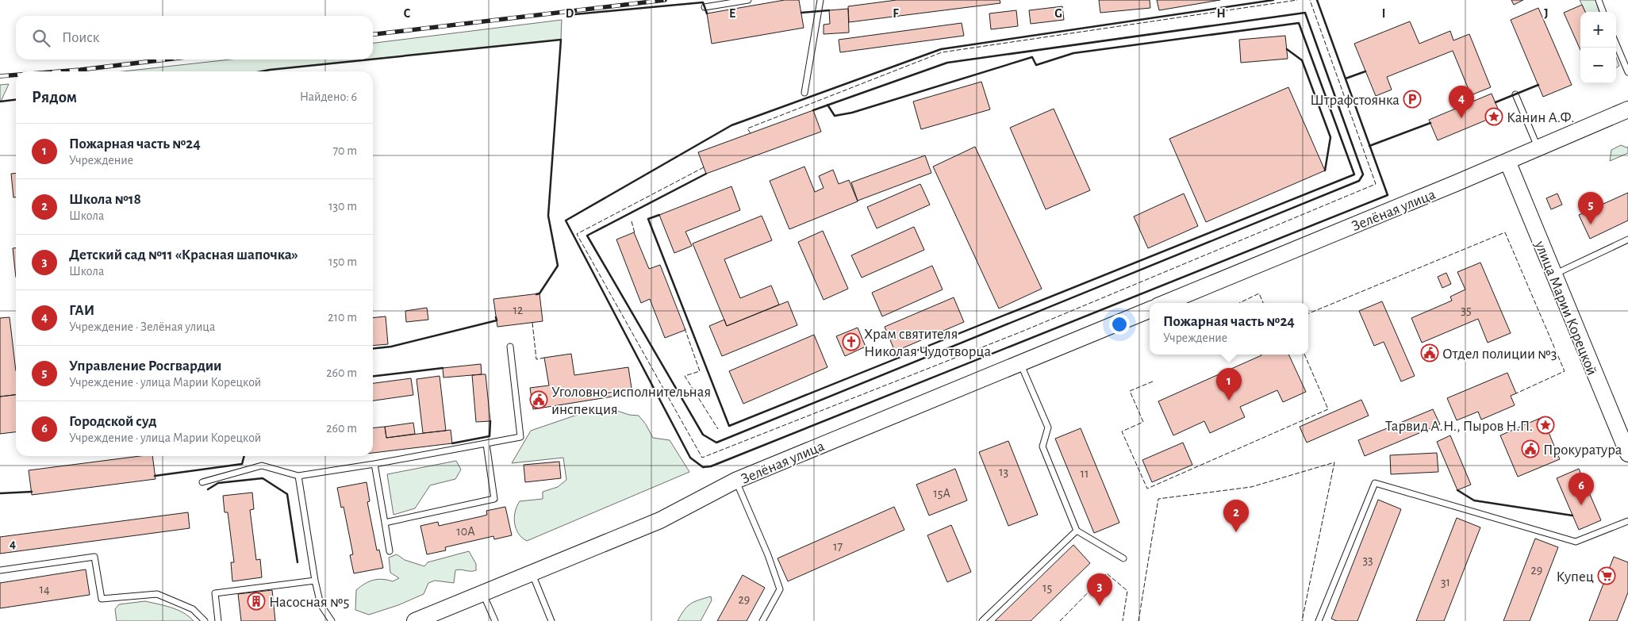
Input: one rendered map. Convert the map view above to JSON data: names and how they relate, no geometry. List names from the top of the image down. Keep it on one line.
{"streets":{"main road":["Зелёная улица","улица Марии Корецкой"]},"crossings":[["Зелёная улица","улица Марии Корецкой"]],"places":{"parking":["Штрафстоянка"],"place":["Канин А.Ф.","Тарвид А.Н., Пыров Н.П."],"church":["Храм святителя Николая Чудотворца"],"public building":["Отдел полиции №3","Уголовно-исполнительная инспекция","Прокуратура"],"supermarket":["Купец"],"building":["Насосная №5"]},"house_numbers":["12","35","13","11","15А","10А","17","33","29","31","15","14","29"],"page":{"map_buttons":["+","−"],"search":"Поиск","heading":["Рядом","Найдено: 6"],"pins":["4","5","1","6","2","3"],"list":[{"mark":"1","name":"Пожарная часть №24","note":"Учреждение","value":"70 m"},{"mark":"2","name":"Школа №18","note":"Школа","value":"130 m"},{"mark":"3","name":"Детский сад №11 «Красная шапочка»","note":"Школа","value":"150 m"},{"mark":"4","name":"ГАИ","note":"Учреждение · Зелёная улица","value":"210 m"},{"mark":"5","name":"Управление Росгвардии","note":"Учреждение · улица Марии Корецкой","value":"260 m"},{"mark":"6","name":"Городской суд","note":"Учреждение · улица Марии Корецкой","value":"260 m"}],"popup":["Пожарная часть №24","Учреждение"]},"grid":{"columns":["C","D","E","F","G","H","I","J"],"rows":["4"]}}
